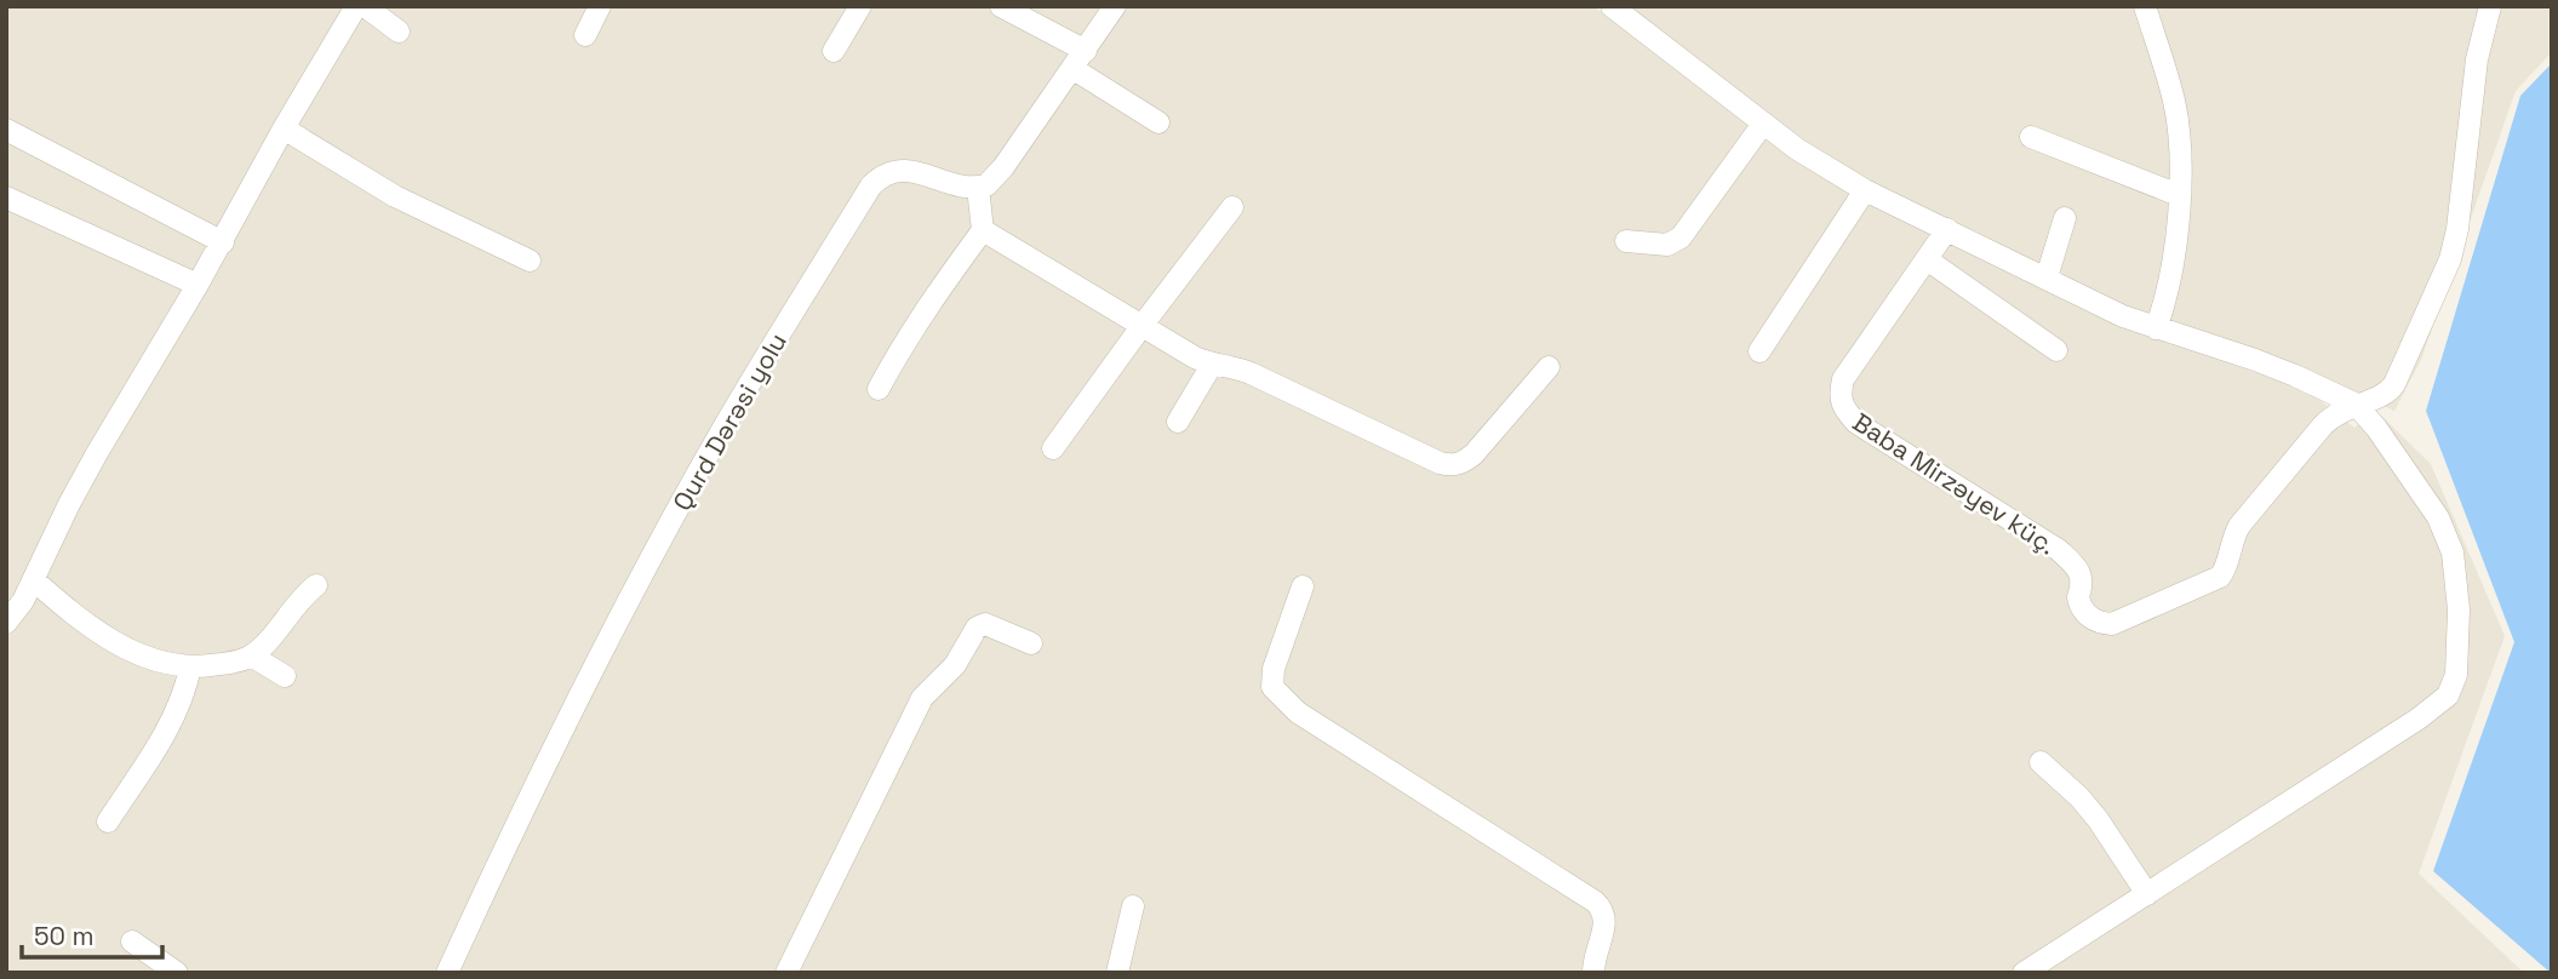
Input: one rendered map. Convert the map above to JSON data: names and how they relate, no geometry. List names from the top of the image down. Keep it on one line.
{"streets":{"street":["Qurd Dərəsi yolu","Baba Mirzəyev küç."]},"scale_bar":"50 m"}
